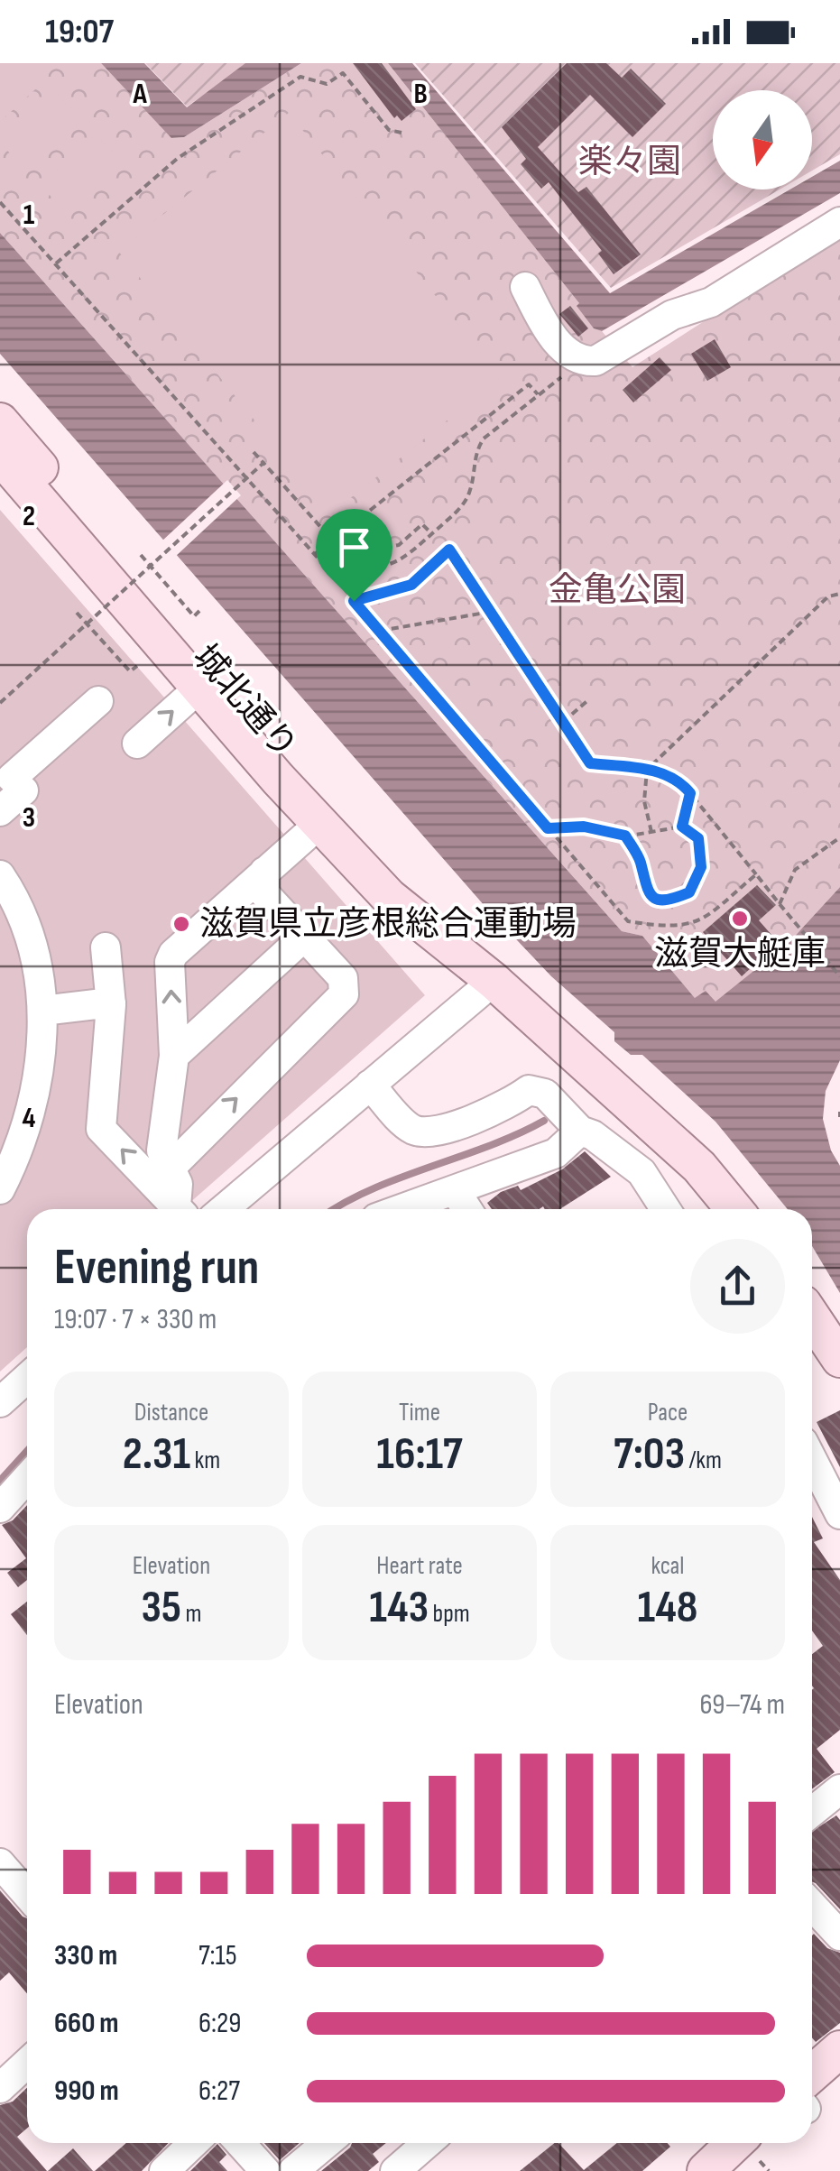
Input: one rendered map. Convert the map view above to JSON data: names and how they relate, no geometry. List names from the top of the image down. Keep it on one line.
{"streets":{"main road":["城北通り"]},"parks":["楽々園","金亀公園"],"places":["滋賀大艇庫","滋賀県立彦根総合運動場"],"north":"bottom","page":{"status":"19:07","heading":["Evening run","19:07 · 7 × 330 m"],"stats":[["Distance","2.31 km"],["Time","16:17"],["Pace","7:03 /km"],["Elevation","35 m"],["Heart rate","143 bpm"],["kcal","148"]],"chart":["Elevation","69–74 m"],"list":[{"name":"330 m","note":"7:15"},{"name":"660 m","note":"6:29"},{"name":"990 m","note":"6:27"}]},"grid":{"columns":["A","B"],"rows":["1","2","3","4"]}}
